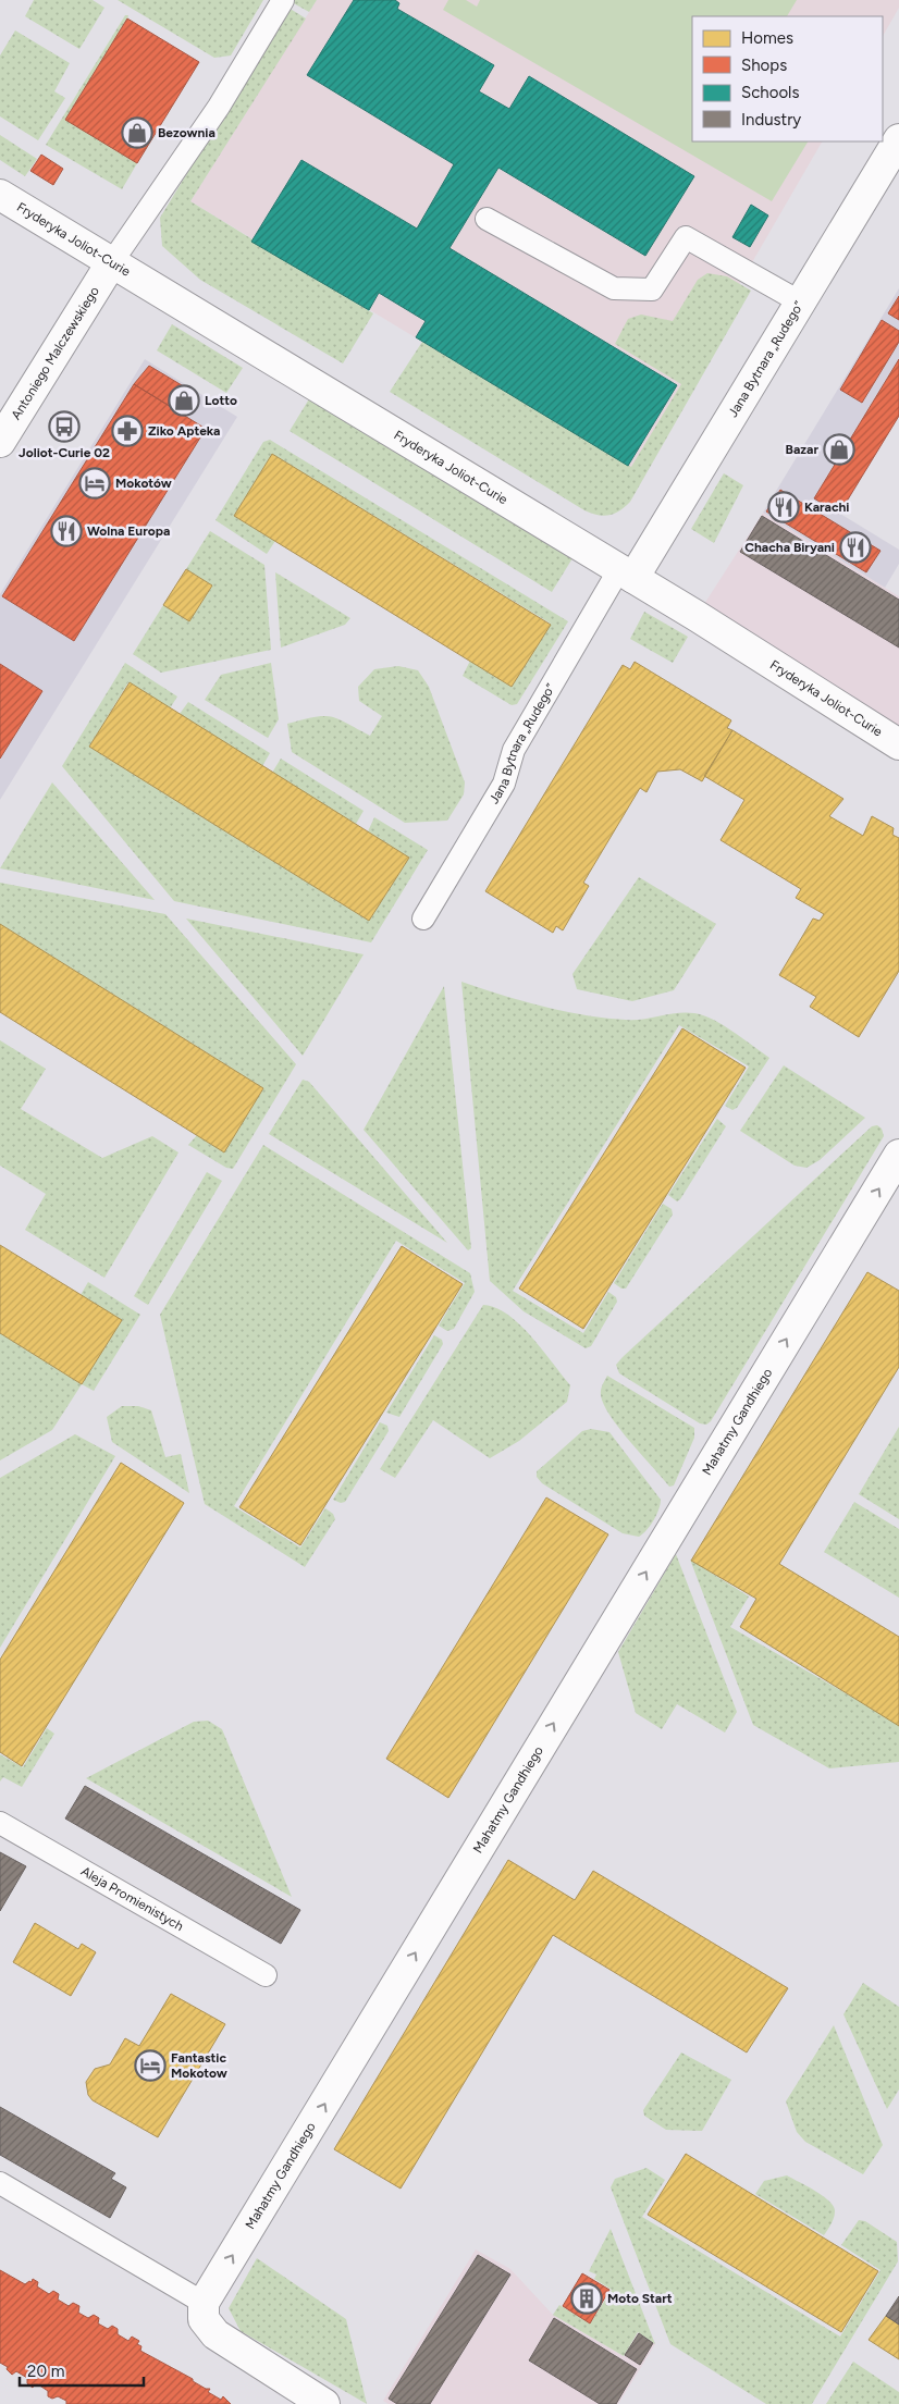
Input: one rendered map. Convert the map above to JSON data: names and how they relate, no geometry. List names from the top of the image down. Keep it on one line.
{"streets":{"street":["Fryderyka Joliot-Curie","Antoniego Malczewskiego","Jana Bytnara „Rudego”","Mahatmy Gandhiego"],"lane":["Aleja Promienistych"]},"crossings":[["Fryderyka Joliot-Curie","Antoniego Malczewskiego"],["Fryderyka Joliot-Curie","Jana Bytnara „Rudego”"]],"one_way":["Mahatmy Gandhiego"],"places":{"shop":["Bezownia","Lotto","Bazar"],"bus stop":["Joliot-Curie 02"],"pharmacy":["Ziko Apteka"],"hotel":["Mokotów","Fantastic Mokotow"],"restaurant":["Karachi","Wolna Europa","Chacha Biryani"],"building":["Moto Start"]},"legend":["Homes","Shops","Schools","Industry"],"scale_bar":"20 m"}
